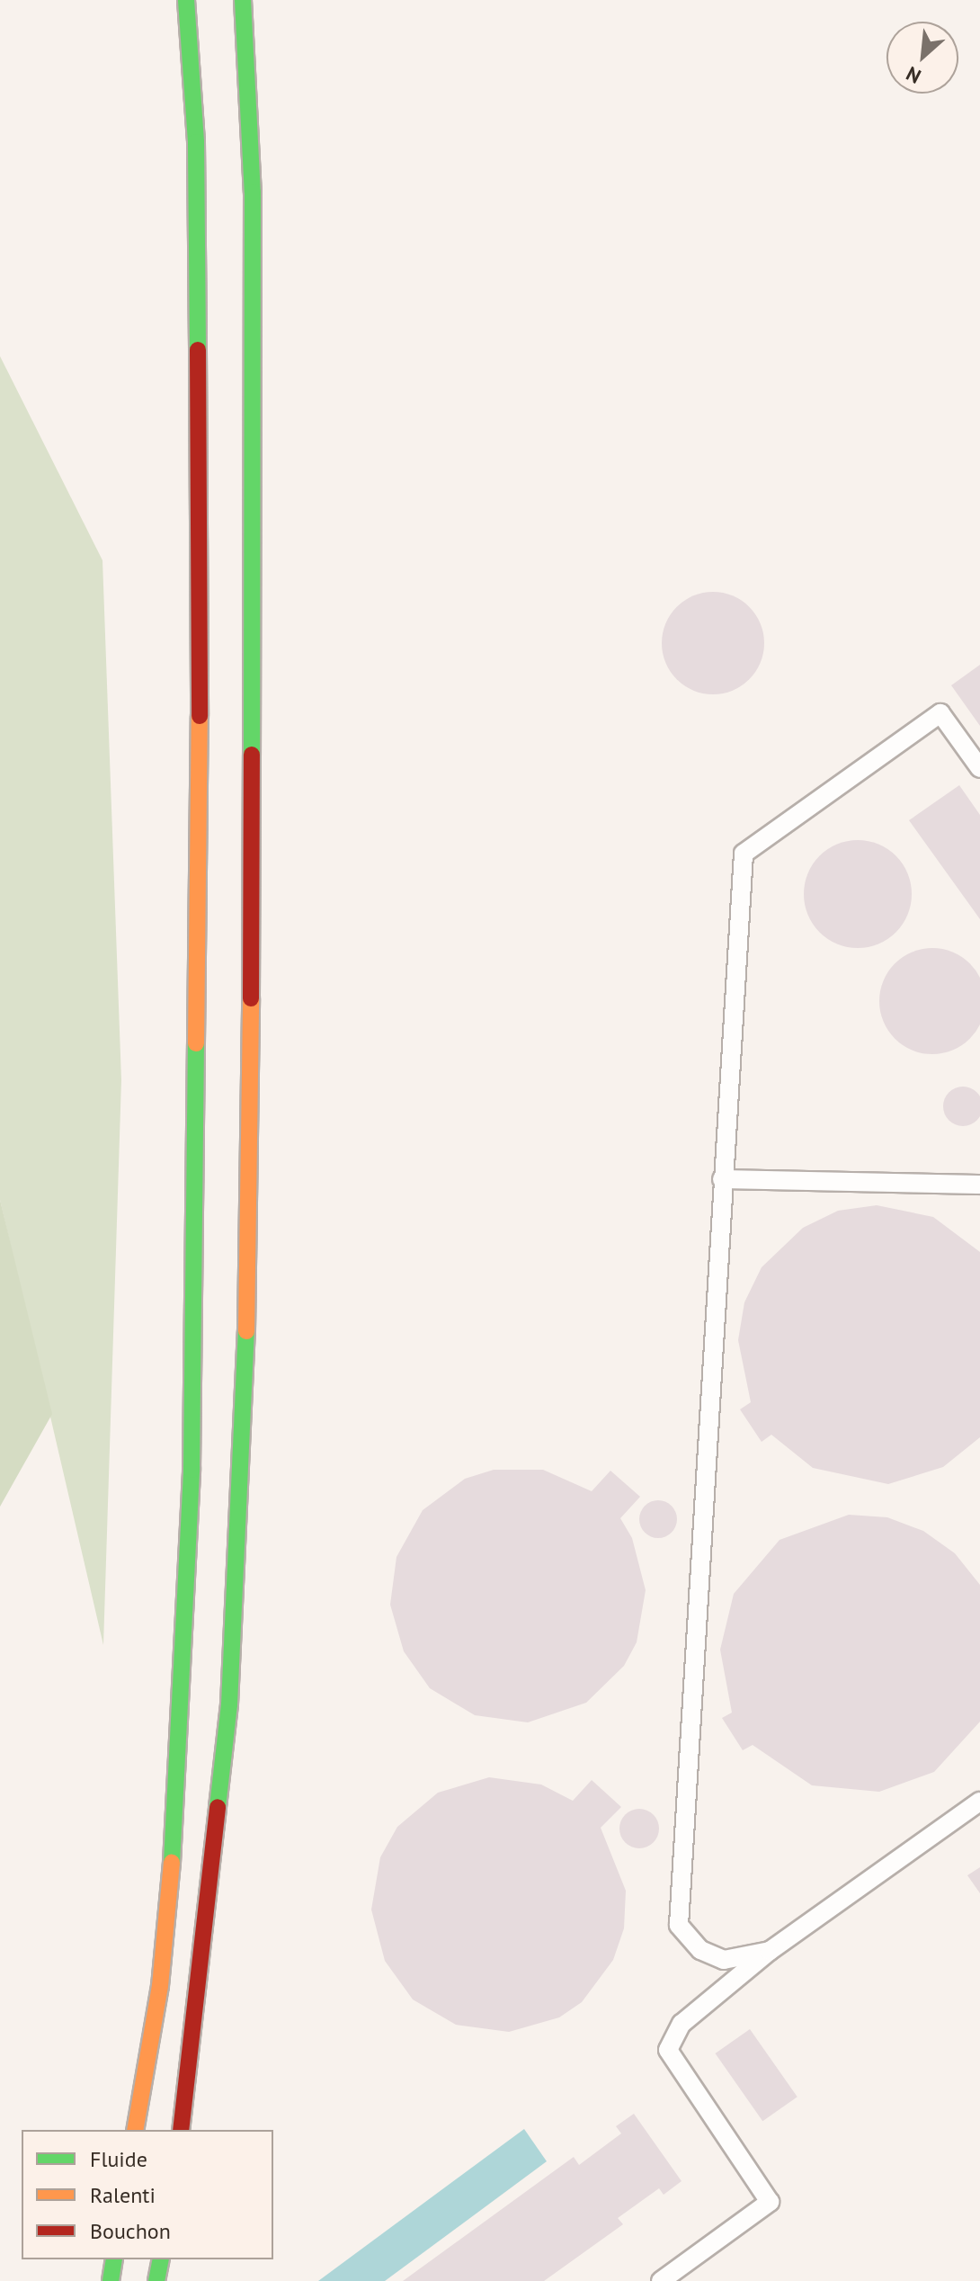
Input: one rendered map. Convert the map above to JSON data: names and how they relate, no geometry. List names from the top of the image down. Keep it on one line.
{"legend":["Fluide","Ralenti","Bouchon"],"north":"bottom left"}
